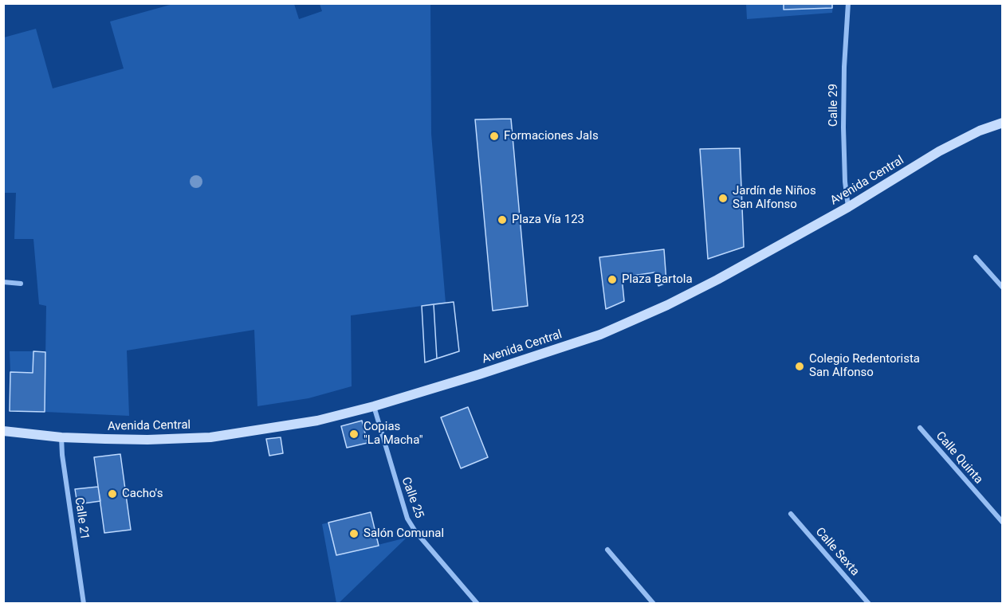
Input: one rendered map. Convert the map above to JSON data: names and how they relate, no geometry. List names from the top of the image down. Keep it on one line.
{"streets":{"main road":["Avenida Central"],"street":["Calle 29","Calle Quinta","Calle 25","Calle 21","Calle Sexta"]},"crossings":[["Calle 29","Avenida Central"],["Avenida Central","Calle 25"],["Avenida Central","Calle 21"]],"places":["Formaciones Jals","Jardín de Niños San Alfonso","Plaza Vía 123","Plaza Bartola","Colegio Redentorista San Alfonso","Copias \"La Macha\"","Cacho's","Salón Comunal"]}
